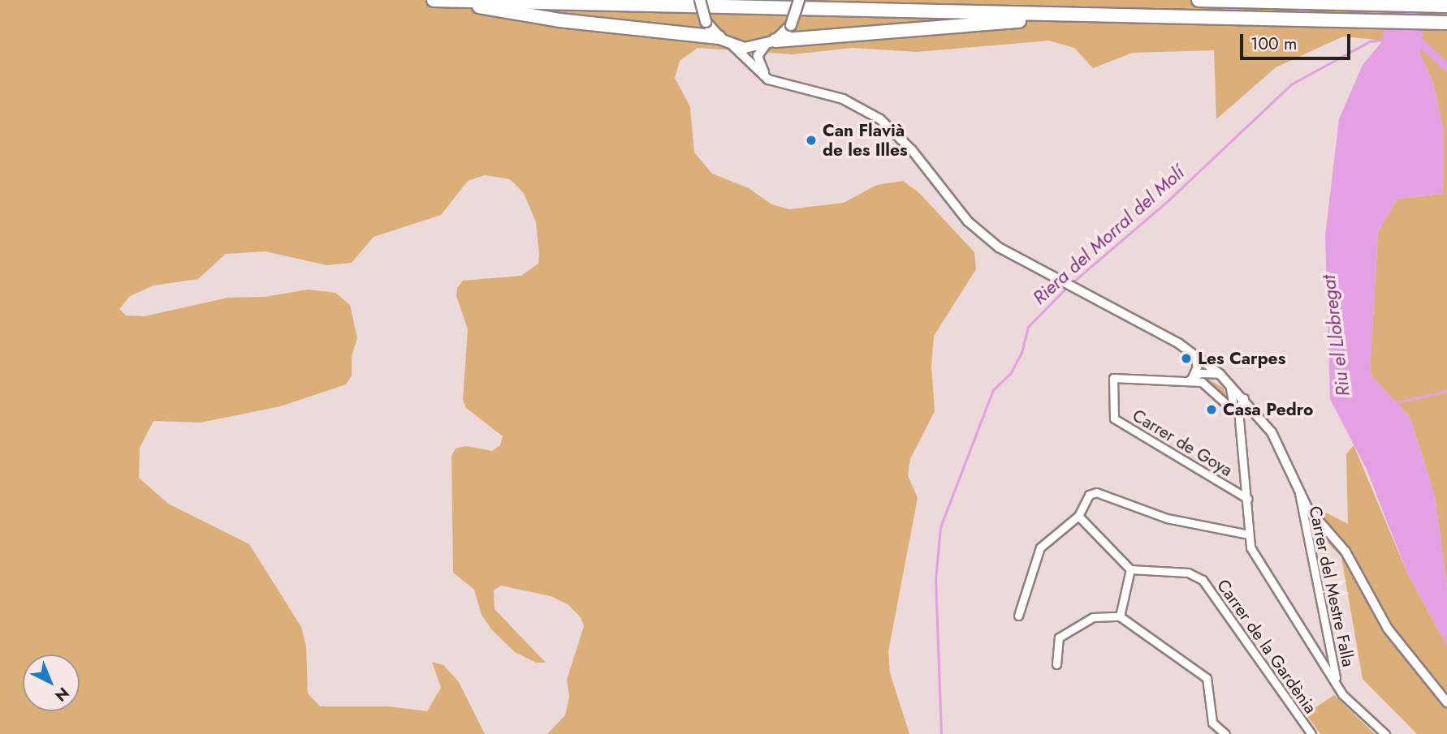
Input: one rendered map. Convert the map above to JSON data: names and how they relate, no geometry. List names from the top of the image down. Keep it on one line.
{"streets":{"street":["Carrer de Goya","Carrer del Mestre Falla","Carrer de la Gardènia"]},"water":["Riera del Morral del Molí","Riu el Llobregat"],"places":["Can Flavià de les Illes","Les Carpes","Casa Pedro"],"scale_bar":"100 m","north":"bottom right"}
